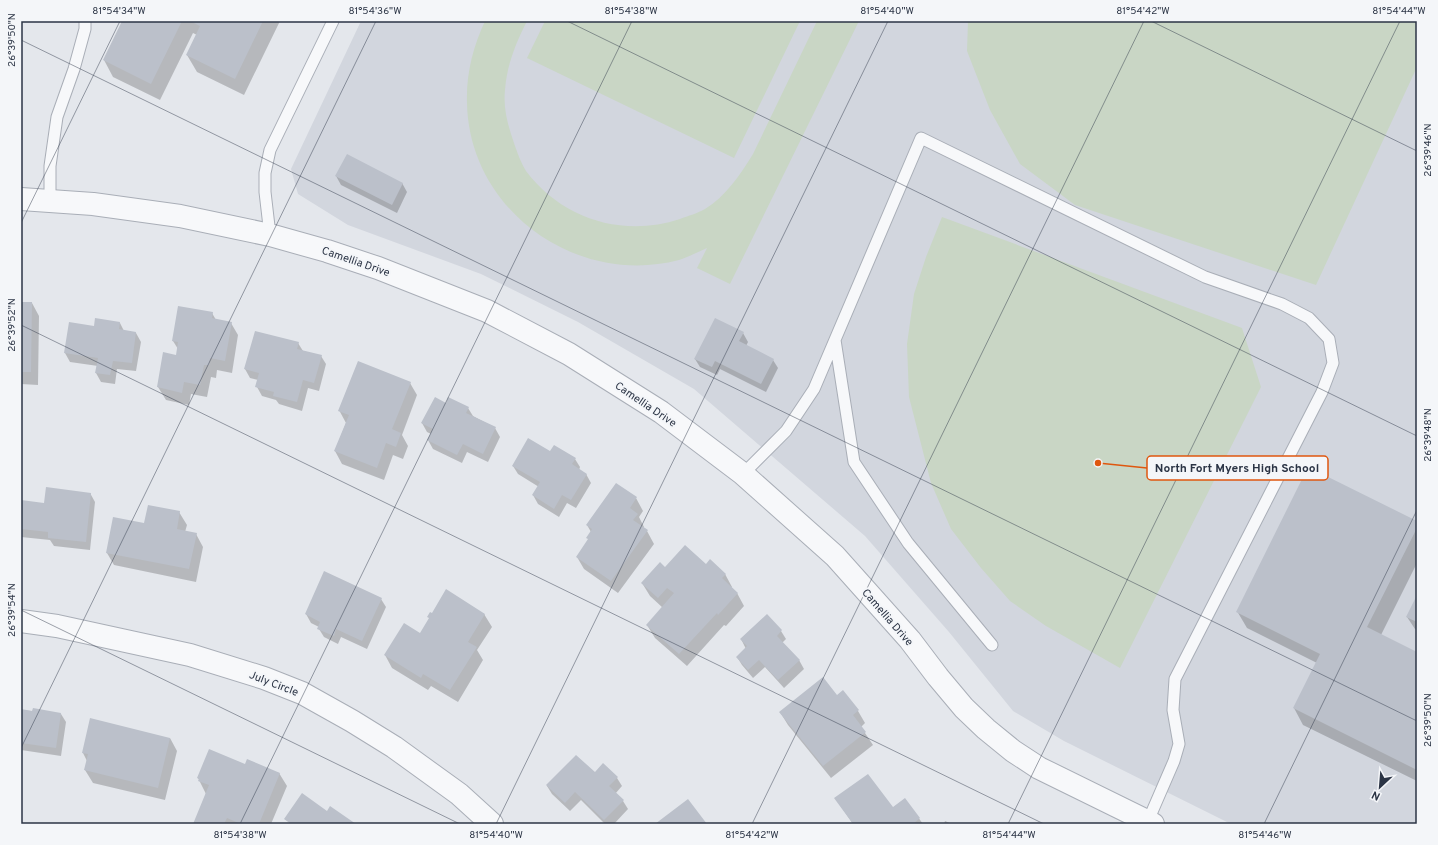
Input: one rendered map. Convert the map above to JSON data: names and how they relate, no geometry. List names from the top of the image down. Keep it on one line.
{"streets":{"street":["Camellia Drive","July Circle"]},"places":["North Fort Myers High School"],"north":"bottom left","coordinates":["81°54'34\"W","81°54'36\"W","81°54'38\"W","81°54'40\"W","81°54'42\"W","81°54'44\"W","26°39'50\"N","26°39'46\"N","26°39'52\"N","26°39'48\"N","26°39'54\"N","81°54'46\"W"]}
